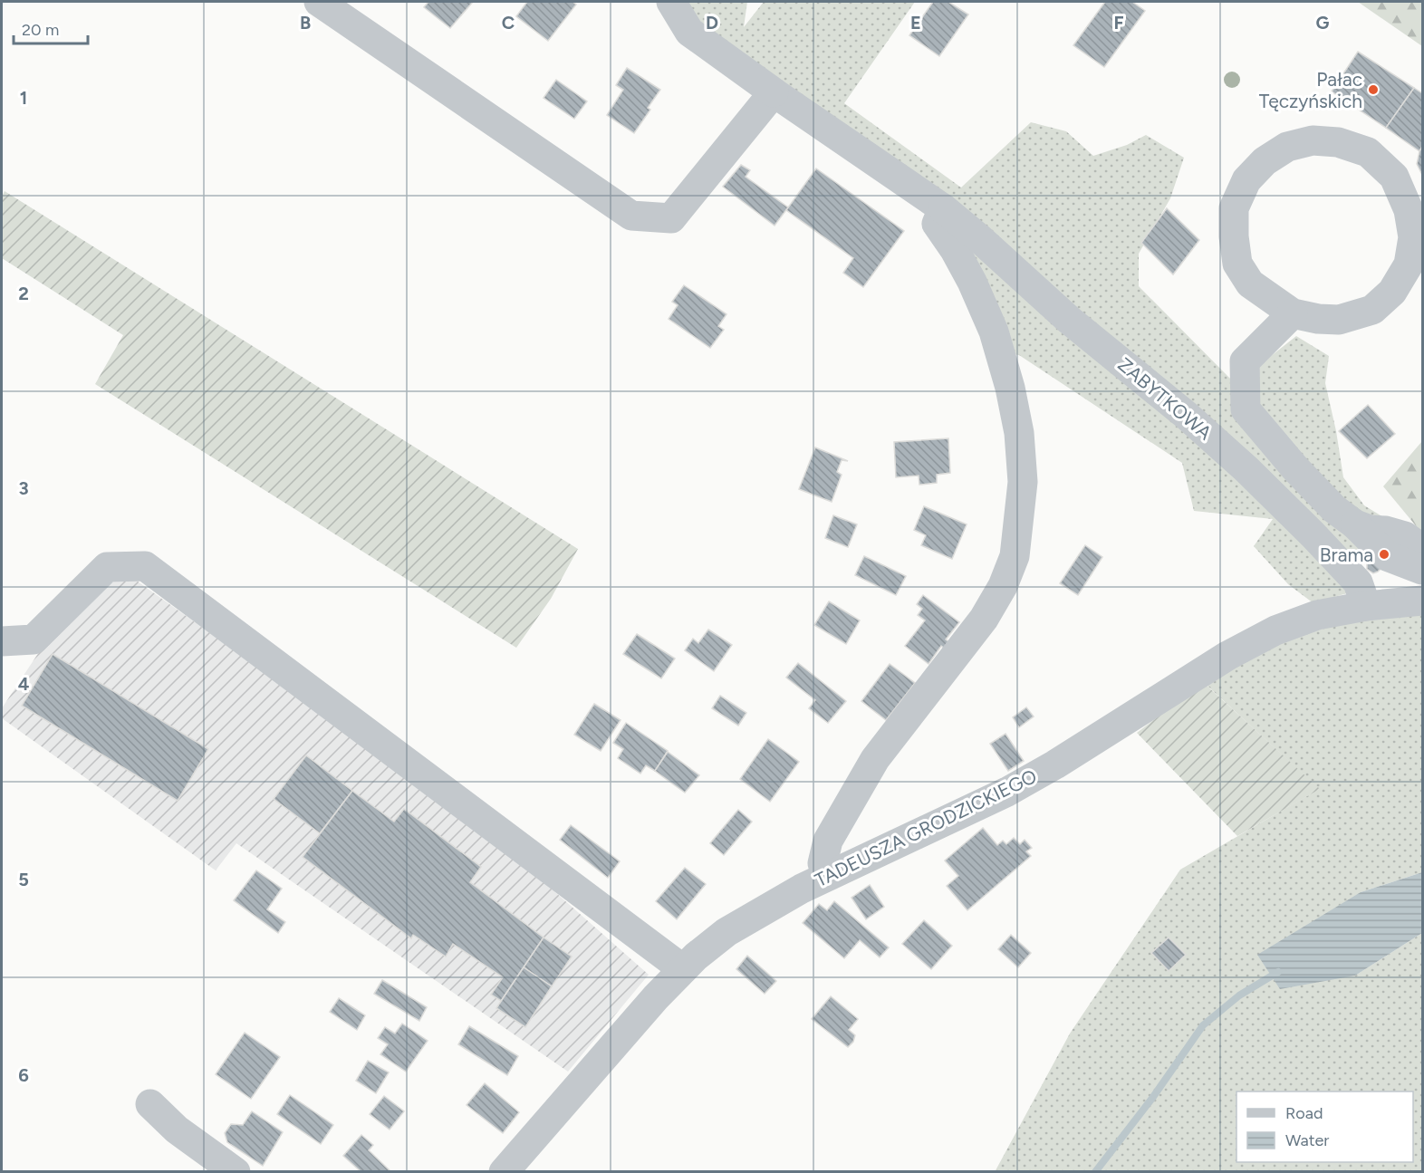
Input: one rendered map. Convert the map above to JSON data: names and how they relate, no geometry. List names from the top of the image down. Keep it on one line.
{"streets":{"street":["ZABYTKOWA","TADEUSZA GRODZICKIEGO"]},"crossings":[["ZABYTKOWA","TADEUSZA GRODZICKIEGO"]],"places":["Pałac Tęczyńskich","Brama"],"legend":["Road","Water"],"scale_bar":"20 m","grid":{"columns":["B","C","D","E","F","G"],"rows":["1","2","3","4","5","6"]}}
